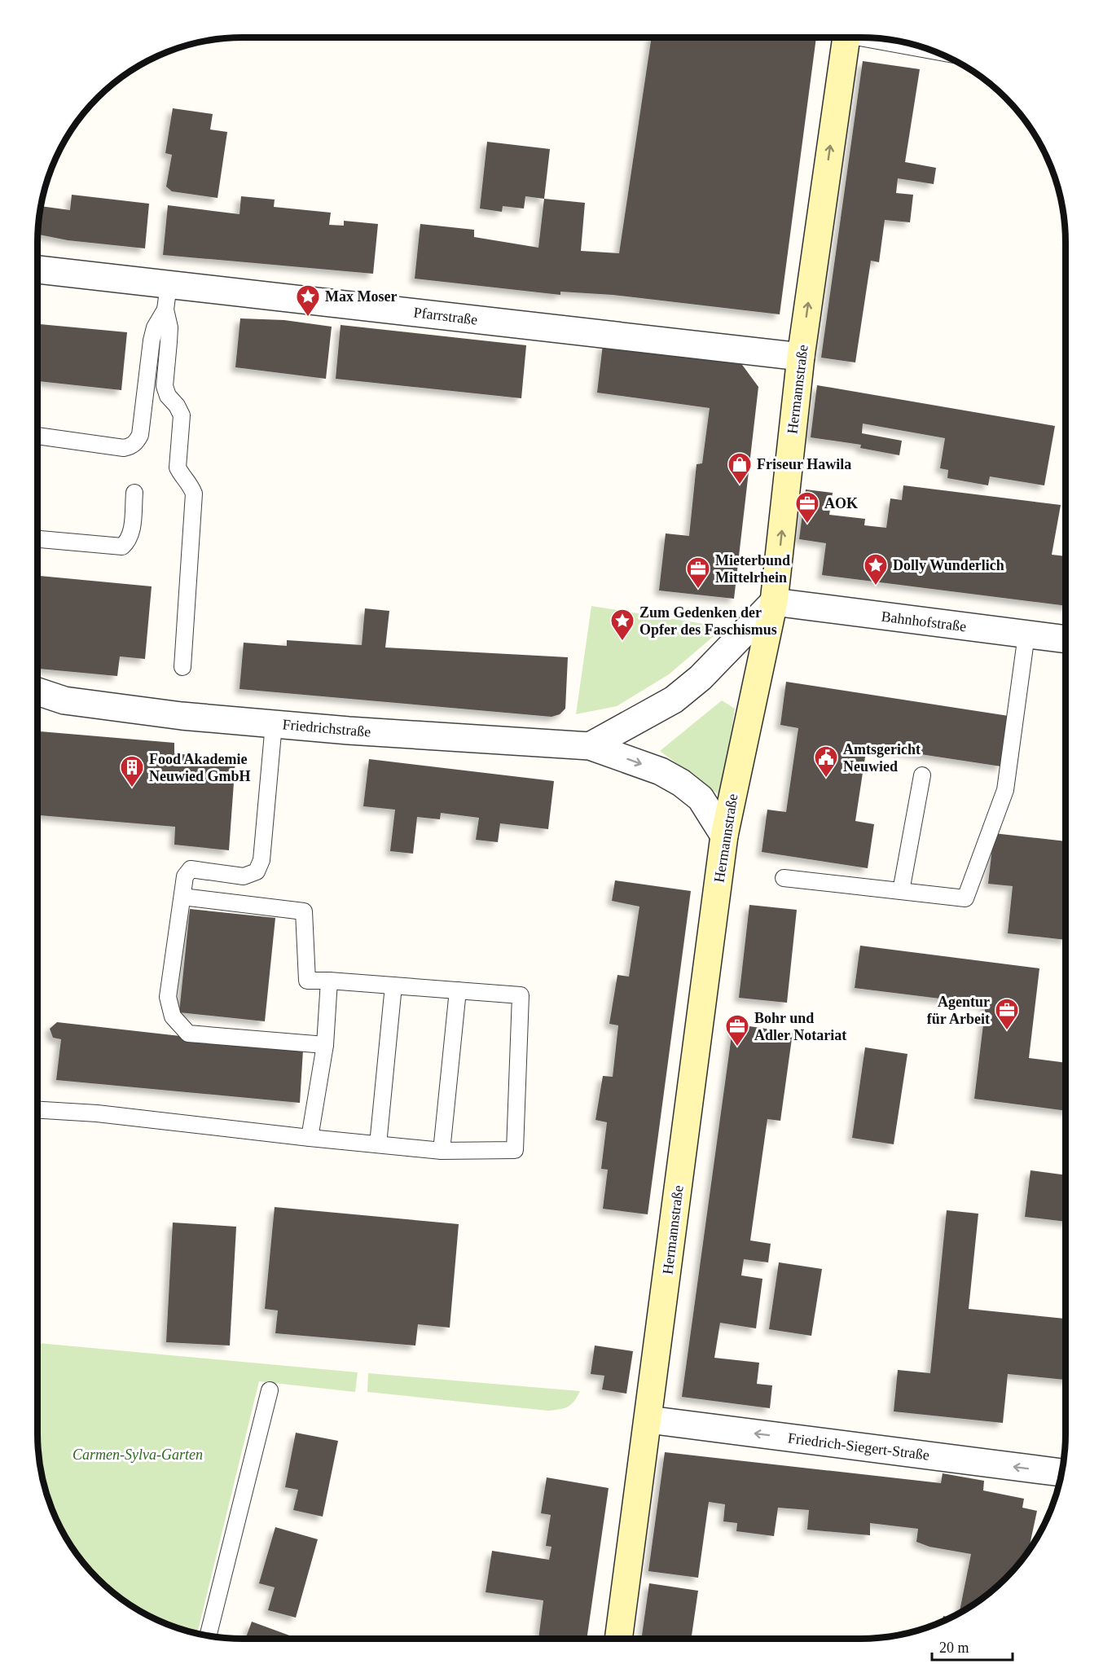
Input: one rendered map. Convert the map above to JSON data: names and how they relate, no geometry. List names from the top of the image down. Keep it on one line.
{"streets":{"street":["Pfarrstraße","Hermannstraße","Bahnhofstraße","Friedrichstraße","Friedrich-Siegert-Straße"]},"crossings":[["Pfarrstraße","Hermannstraße"],["Hermannstraße","Bahnhofstraße"],["Hermannstraße","Friedrichstraße"],["Hermannstraße","Friedrich-Siegert-Straße"]],"one_way":["Hermannstraße","Friedrich-Siegert-Straße"],"parks":["Carmen-Sylva-Garten"],"places":{"place":["Max Moser","Dolly Wunderlich","Zum Gedenken der Opfer des Faschismus"],"shop":["Friseur Hawila"],"office":["AOK","Mieterbund Mittelrhein","Agentur für Arbeit","Bohr und Adler Notariat"],"public building":["Amtsgericht Neuwied"],"building":["Food Akademie Neuwied GmbH"]},"scale_bar":"20 m"}
